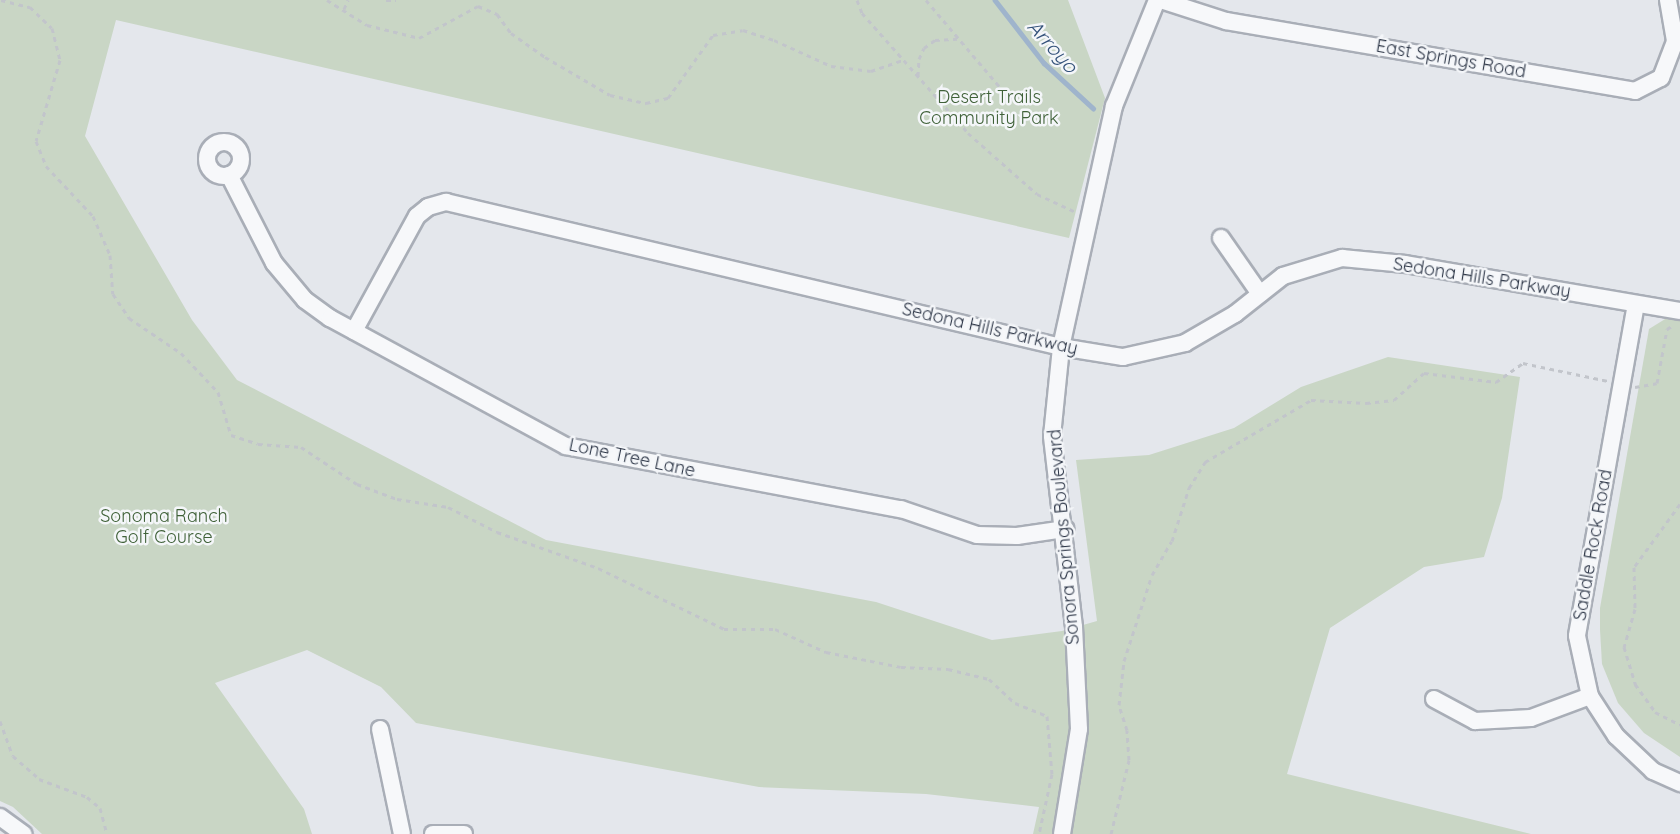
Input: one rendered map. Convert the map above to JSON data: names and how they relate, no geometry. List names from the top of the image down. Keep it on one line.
{"streets":{"street":["East Springs Road","Sedona Hills Parkway","Lone Tree Lane","Sonora Springs Boulevard","Saddle Rock Road"]},"crossings":[["East Springs Road","Sonora Springs Boulevard"],["Sedona Hills Parkway","Lone Tree Lane"],["Sedona Hills Parkway","Sonora Springs Boulevard"],["Sedona Hills Parkway","Saddle Rock Road"],["Lone Tree Lane","Sonora Springs Boulevard"]],"water":["Arroyo"],"parks":["Desert Trails Community Park","Sonoma Ranch Golf Course"]}
